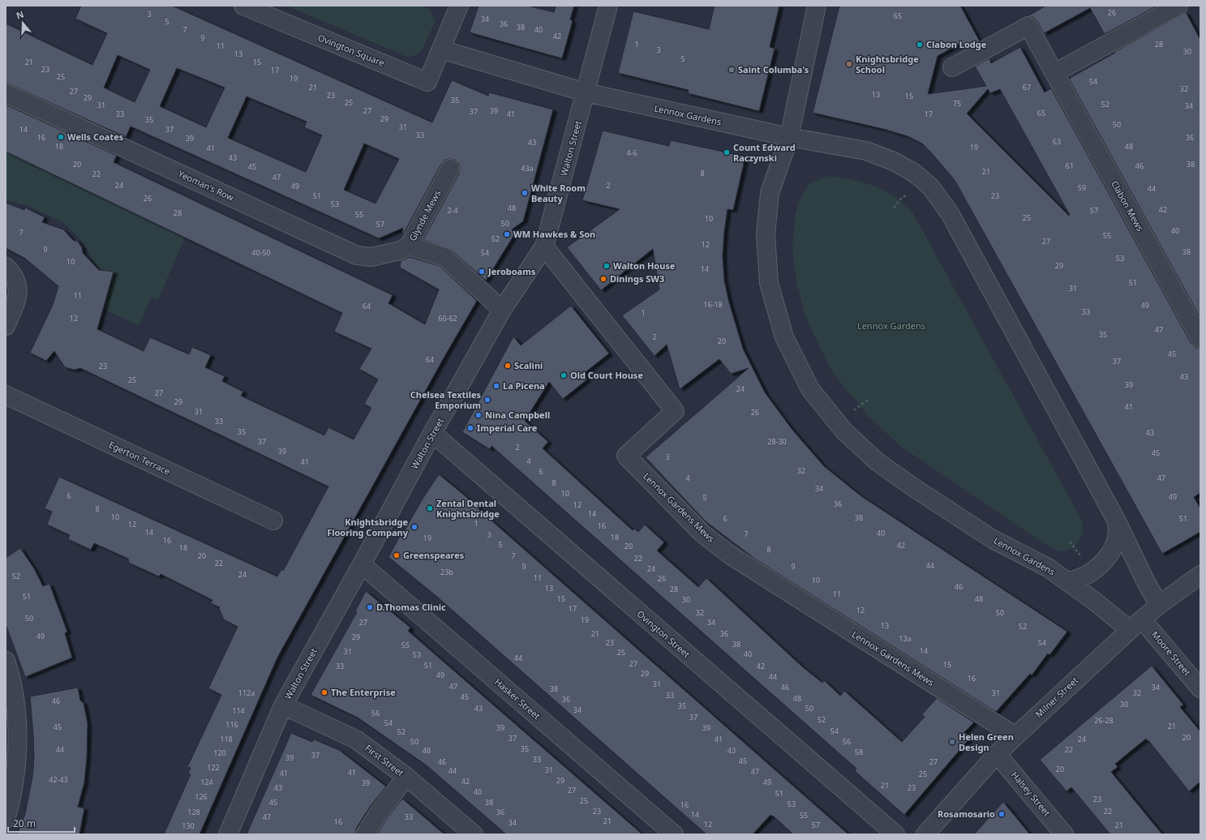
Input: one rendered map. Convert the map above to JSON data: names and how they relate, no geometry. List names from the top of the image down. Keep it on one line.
{"streets":{"street":["Ovington Square","Lennox Gardens","Walton Street","Yeoman's Row","Clabon Mews","Glynde Mews","Egerton Terrace","Lennox Gardens Mews","Ovington Street","Moore Street","Milner Street","Hasker Street","First Street","Halsey Street"]},"crossings":[["Lennox Gardens","Walton Street"],["Lennox Gardens","Moore Street"],["Lennox Gardens","Milner Street"],["Walton Street","Glynde Mews"],["Walton Street","Lennox Gardens Mews"],["Walton Street","Ovington Street"],["Walton Street","Hasker Street"],["Walton Street","First Street"],["Yeoman's Row","Glynde Mews"],["Lennox Gardens Mews","Milner Street"],["Moore Street","Milner Street"],["Milner Street","Halsey Street"]],"parks":["Lennox Gardens"],"places":["Clabon Lodge","Knightsbridge School","Saint Columba's","Wells Coates","Count Edward Raczynski","White Room Beauty","WM Hawkes & Son","Walton House","Jeroboams","Dinings SW3","Scalini","Old Court House","La Picena","Chelsea Textiles Emporium","Nina Campbell","Imperial Care","Zental Dental Knightsbridge","Knightsbridge Flooring Company","Greenspeares","D.Thomas Clinic","The Enterprise","Helen Green Design","Rosamosario"],"house_numbers":["26","3","65","34","5","36","38","7","40","42","9","1","28","11","3","30","13","5","21","15","23","17","25","19","54","21","67","32","27","13","23","15","29","35","25","75","52","31","34","27","39","37","65","33","41","17","29","35","50","31","14","37","33","16","36","39","63","43","18","48","19","41","4-6","43","20","38","61","46","45","43a","21","8","22","47","24","2","49","59","44","51","23","26","53","48","42","2-4","57","28","55","25","10","50","57","40","7","55","52","27","12","9","38","40-50","54","53","10","29","14","51","31","11","16-18","49","64","33","1","12","60-62","47","35","2","20","45","64","37","23","43","25","39","24","27","29","41","31","26","33","35","43","37","28-30","2","39","45","3","4","41","32","6","4","47","8","34","10","6","49","5","36","12","8","14","10","38","6","51","1","12","16","14","40","7","3","18","19","16","5","42","20","18","8","20","7","22","22","44","9","9","24","23b","24","52","11","26","10","46","13","28","11","51","15","48","30","17","12","32","50","50","19","27","34","13","52","21","36","49","29","13a","23","54","38","55","14","31","25","40","53","44","27","15","51","33","42","29","49","44","16","31","47","46","34","38","112a","31","32","33","45","48","36","46","30","35","43","50","34","114","56","37","52","26-28","54","116","21","45","39","39","54","52","20","37","118","41","24","50","56","35","44","22","48","43","58","120","37","39","33","45","46","27","122","20","31","44","47","41","41","25","42-43","29","42","124","49","39","21","43","23","27","40","51","126","23","25","45","38","53","16","23","22","128","36","14","55","47","33","21","16","34","12","57","21","130"],"scale_bar":"20 m","north":"top"}
